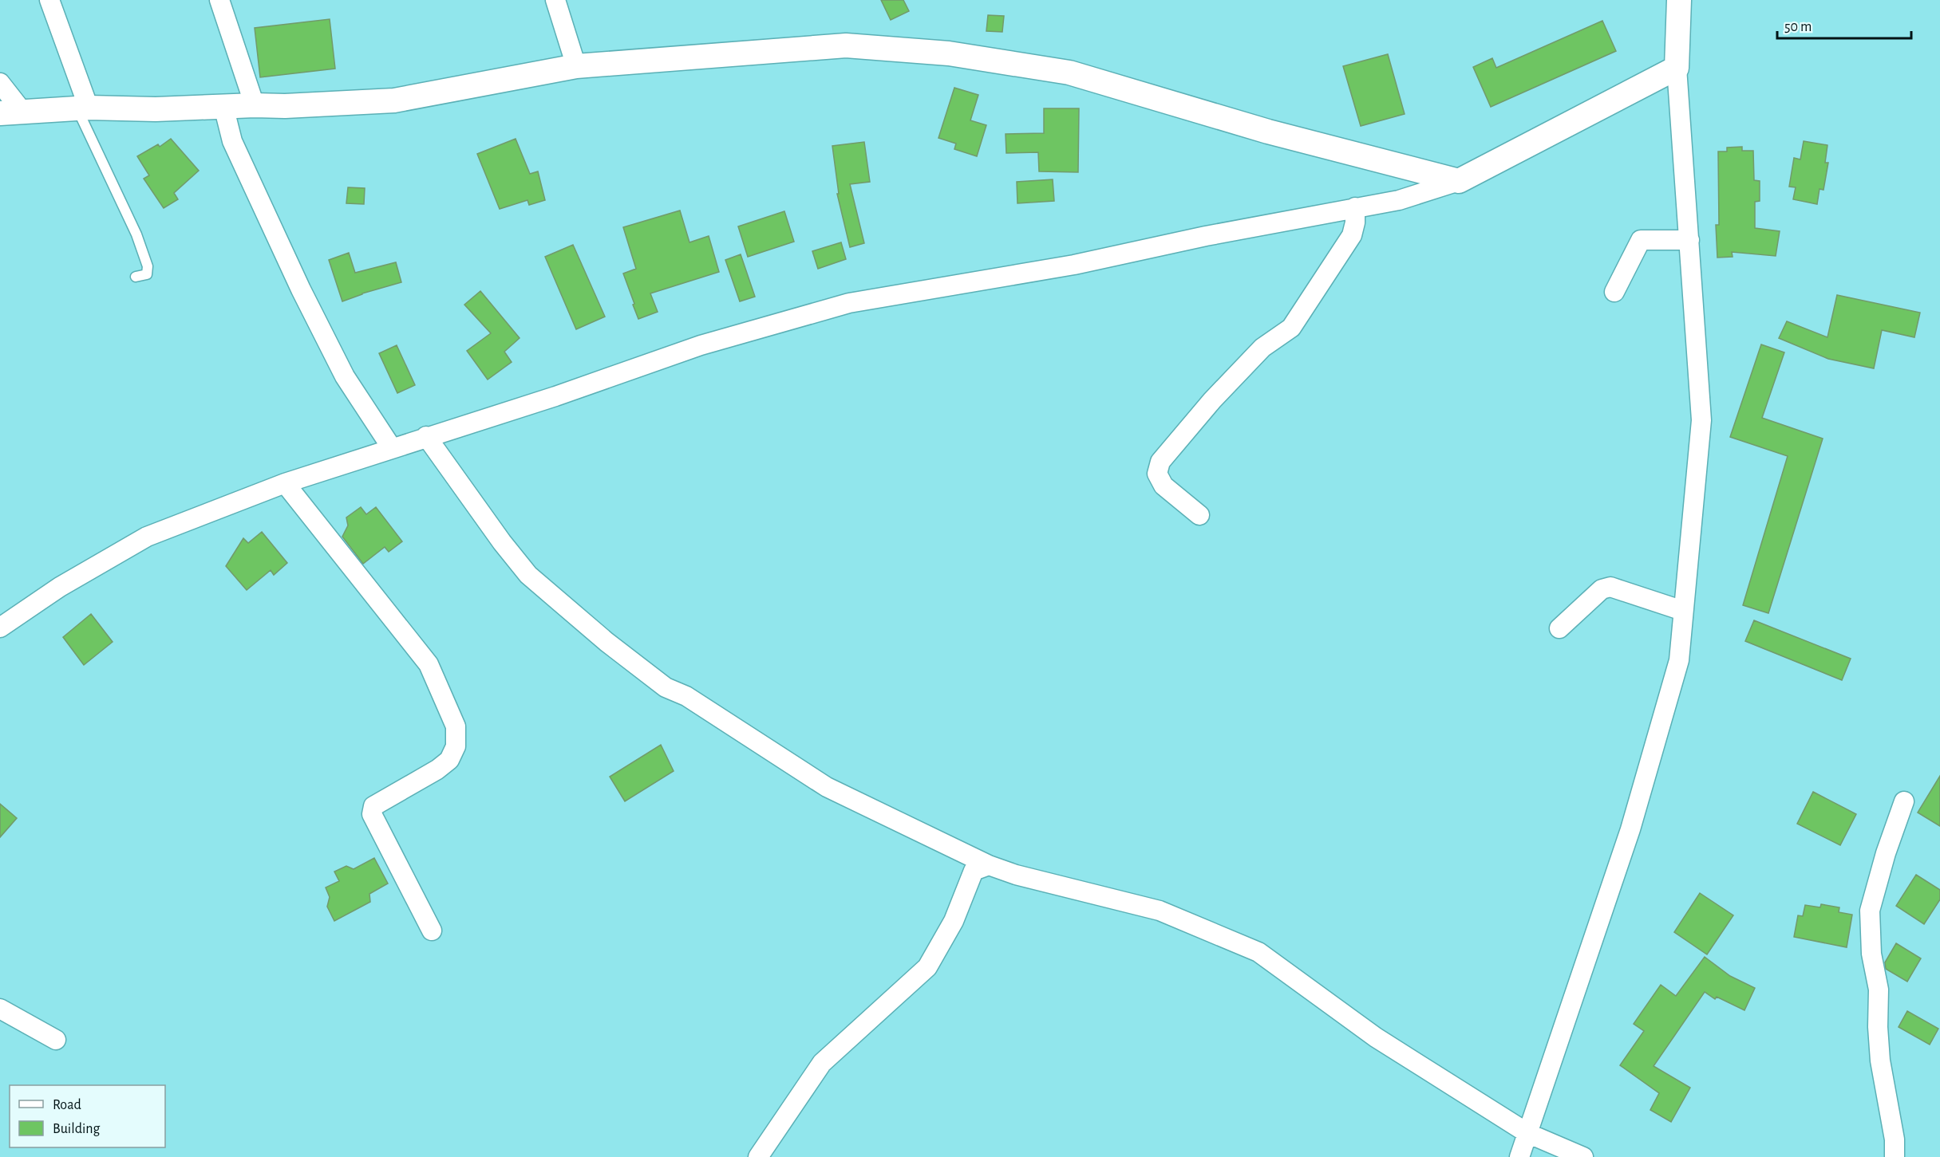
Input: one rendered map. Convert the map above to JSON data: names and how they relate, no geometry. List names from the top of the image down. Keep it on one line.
{"legend":["Road","Building"],"scale_bar":"50 m"}
